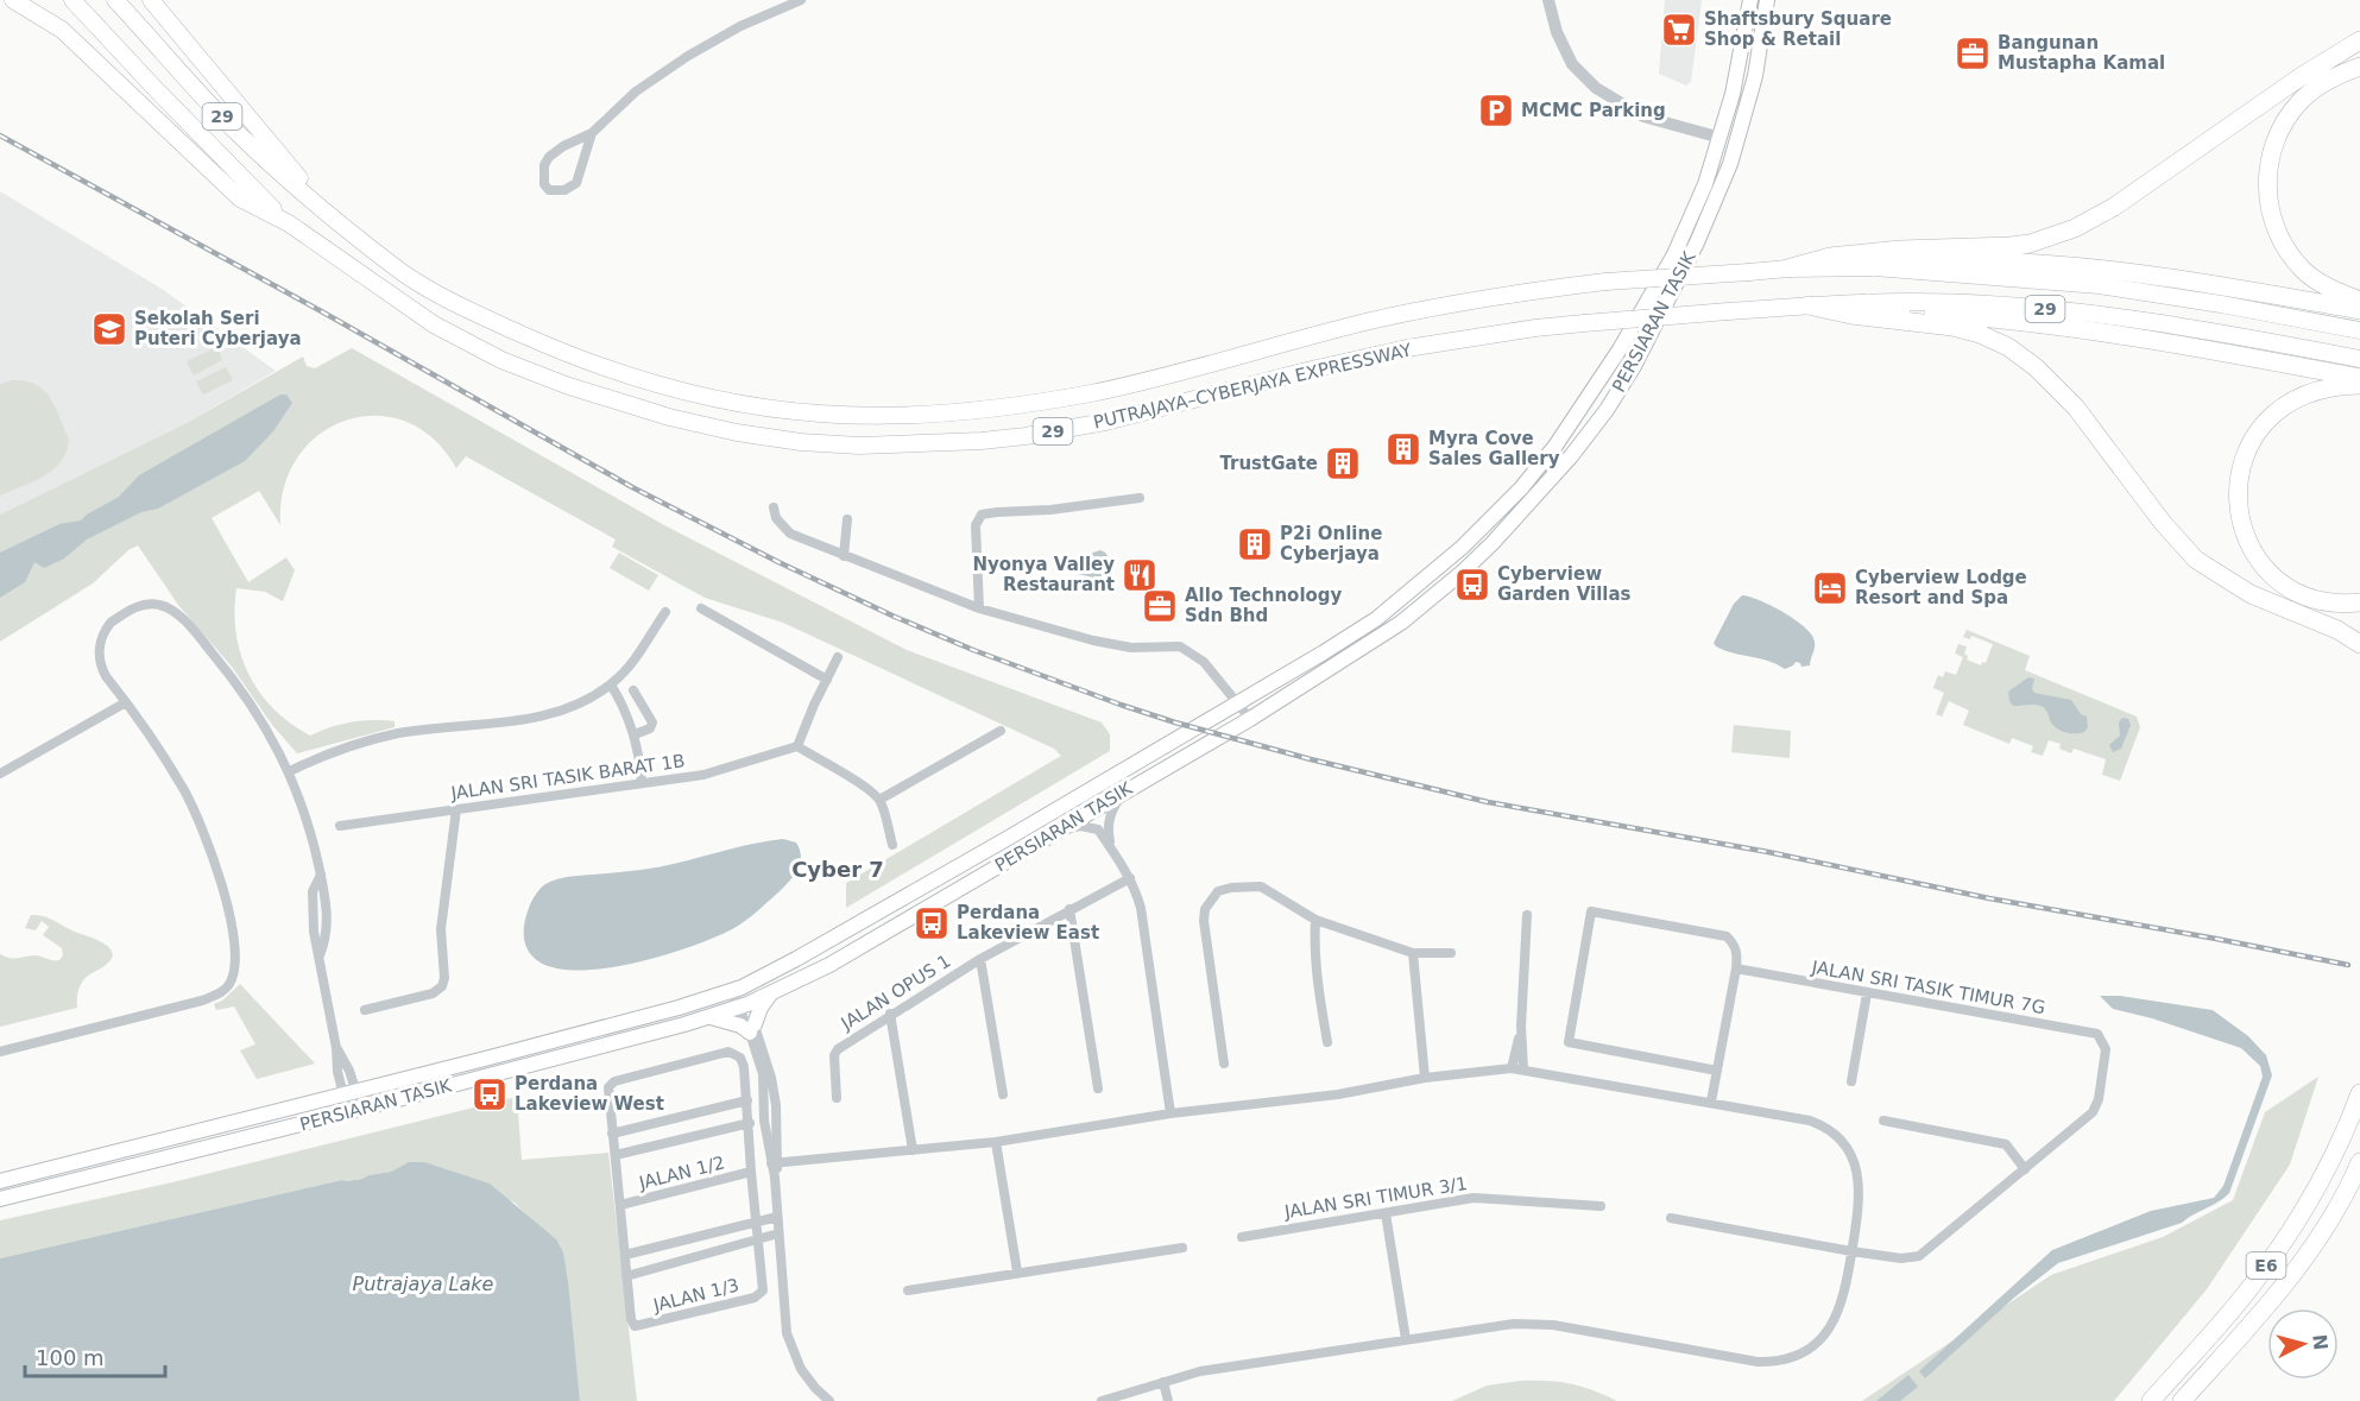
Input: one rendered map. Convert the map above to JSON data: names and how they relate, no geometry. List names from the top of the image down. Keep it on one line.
{"streets":{"highway":["29","PUTRAJAYA–CYBERJAYA EXPRESSWAY","E6"],"main road":["PERSIARAN TASIK"],"street":["JALAN SRI TASIK BARAT 1B","JALAN SRI TASIK TIMUR 7G","JALAN OPUS 1","JALAN 1/2","JALAN SRI TIMUR 3/1","JALAN 1/3"]},"districts":["Cyber 7"],"water":["Putrajaya Lake"],"places":{"supermarket":["Shaftsbury Square Shop & Retail"],"office":["Bangunan Mustapha Kamal","Allo Technology Sdn Bhd"],"parking":["MCMC Parking"],"school or university":["Sekolah Seri Puteri Cyberjaya"],"building":["Myra Cove Sales Gallery","TrustGate","P2i Online Cyberjaya"],"restaurant":["Nyonya Valley Restaurant"],"bus stop":["Cyberview Garden Villas","Perdana Lakeview East","Perdana Lakeview West"],"hotel":["Cyberview Lodge Resort and Spa"]},"scale_bar":"100 m","north":"right"}
